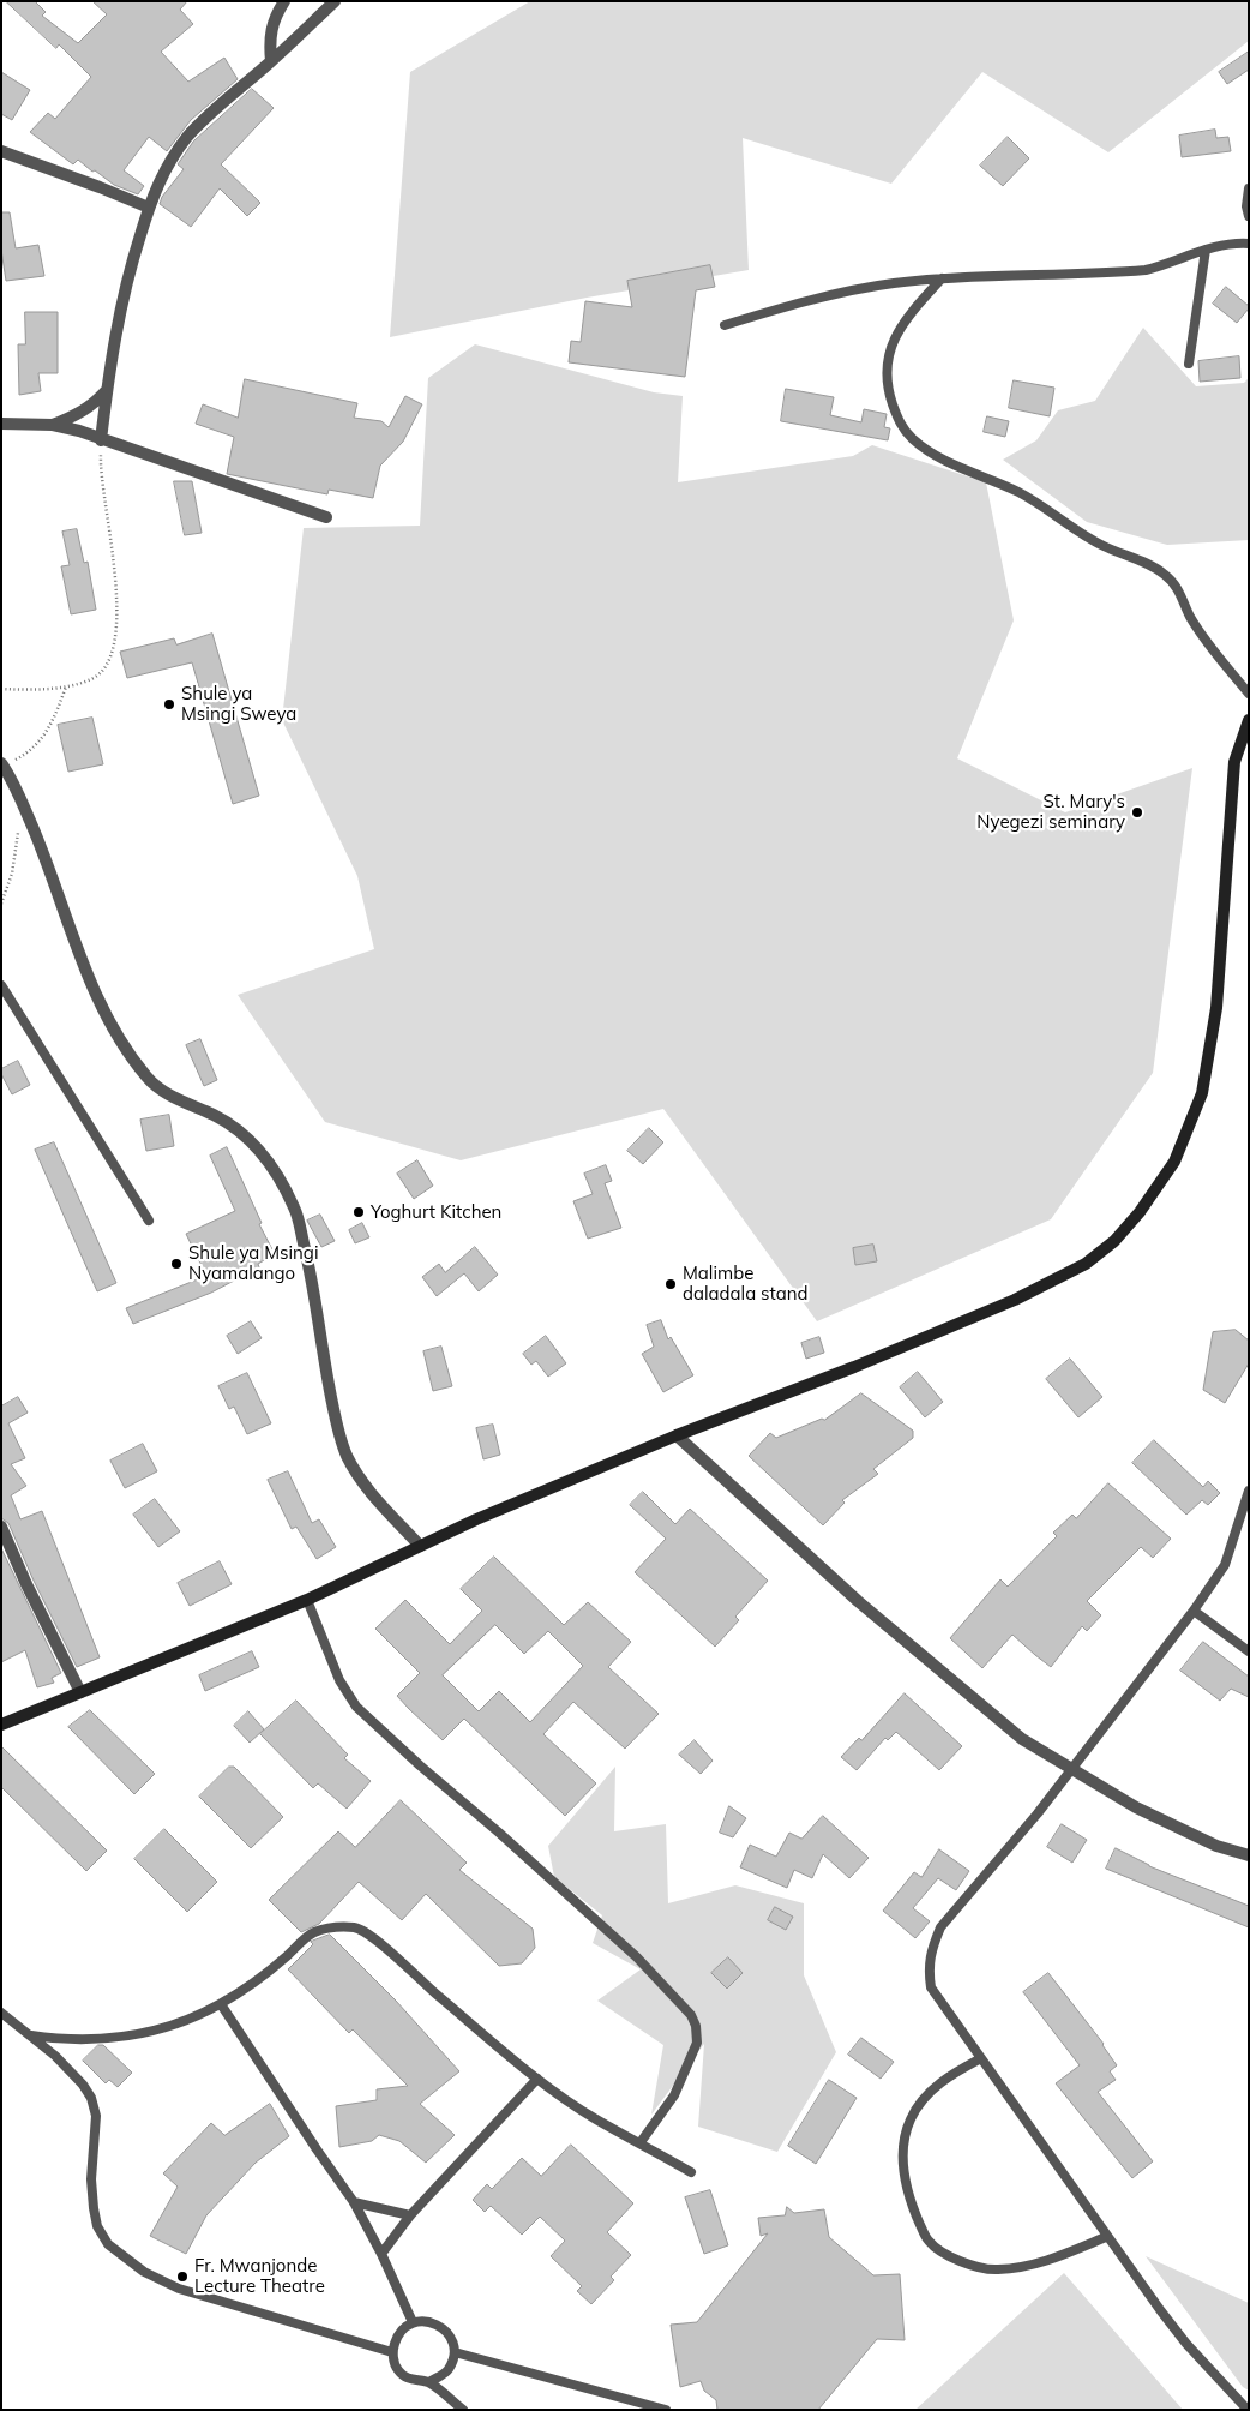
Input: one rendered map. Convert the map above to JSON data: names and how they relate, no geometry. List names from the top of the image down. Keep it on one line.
{"places":["Shule ya Msingi Sweya","St. Mary's Nyegezi seminary","Yoghurt Kitchen","Shule ya Msingi Nyamalango","Malimbe daladala stand","Fr. Mwanjonde Lecture Theatre"]}
